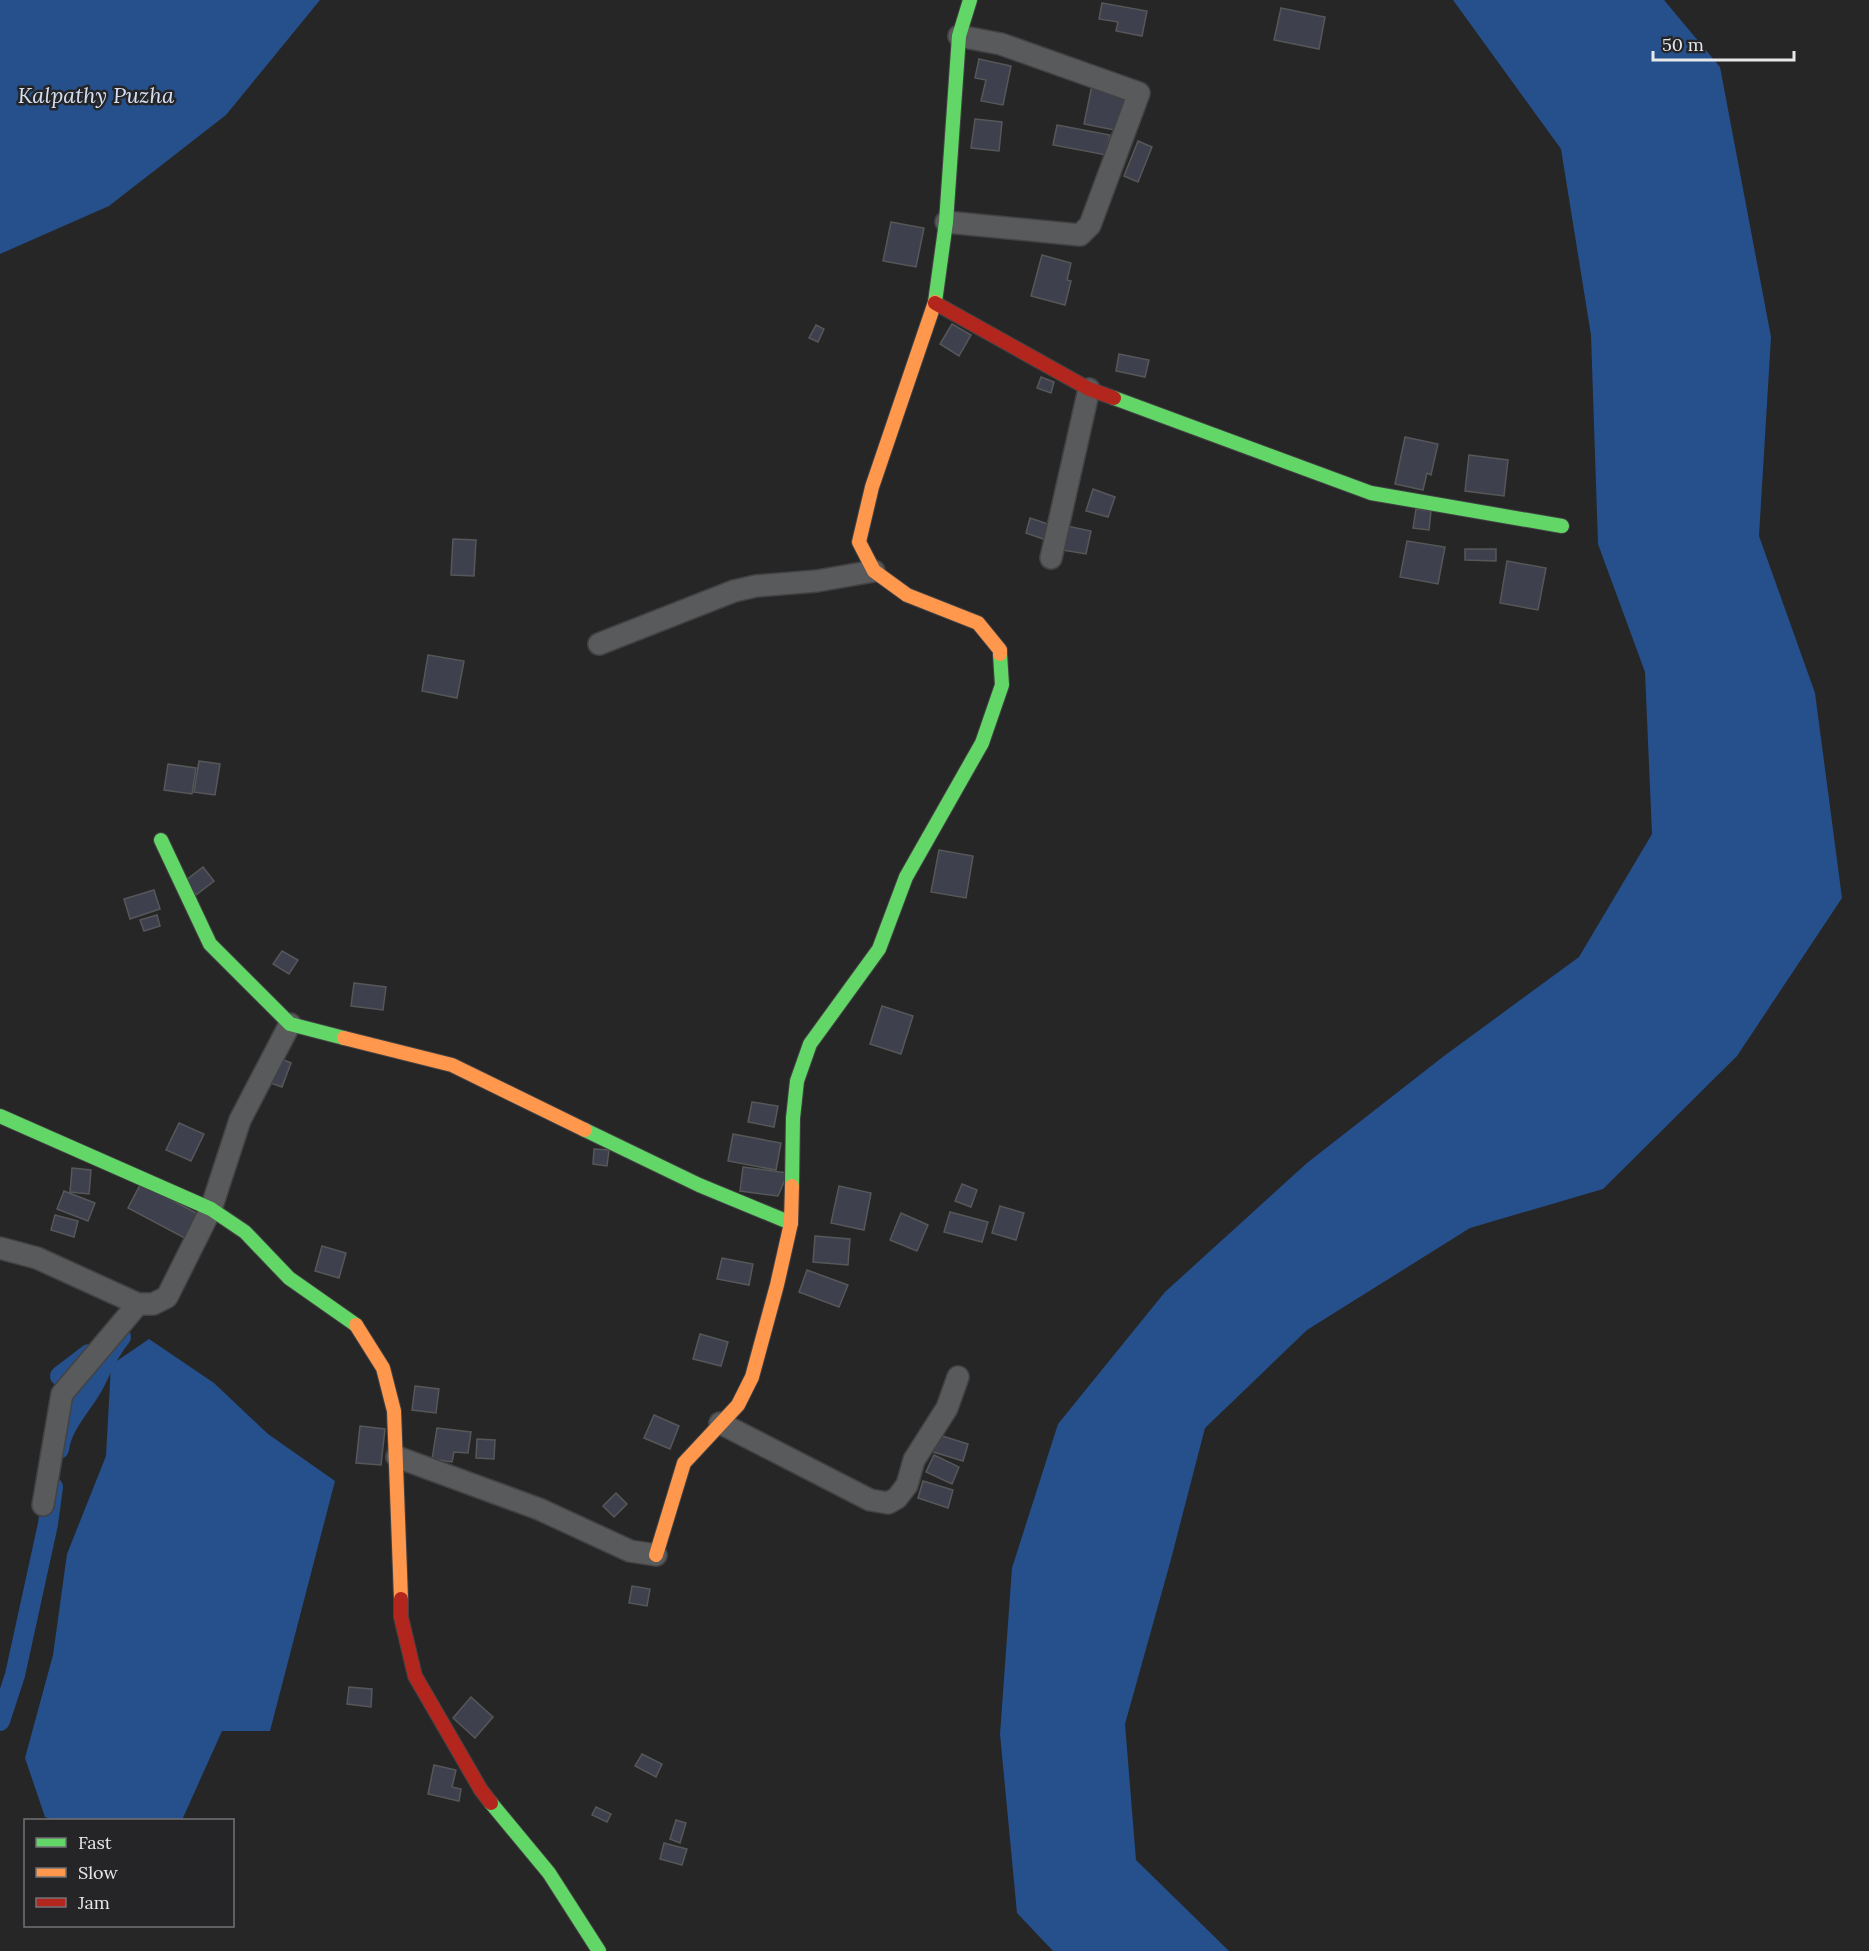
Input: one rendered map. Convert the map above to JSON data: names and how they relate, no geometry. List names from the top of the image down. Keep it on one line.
{"water":["Kalpathy Puzha"],"legend":["Fast","Slow","Jam"],"scale_bar":"50 m"}
